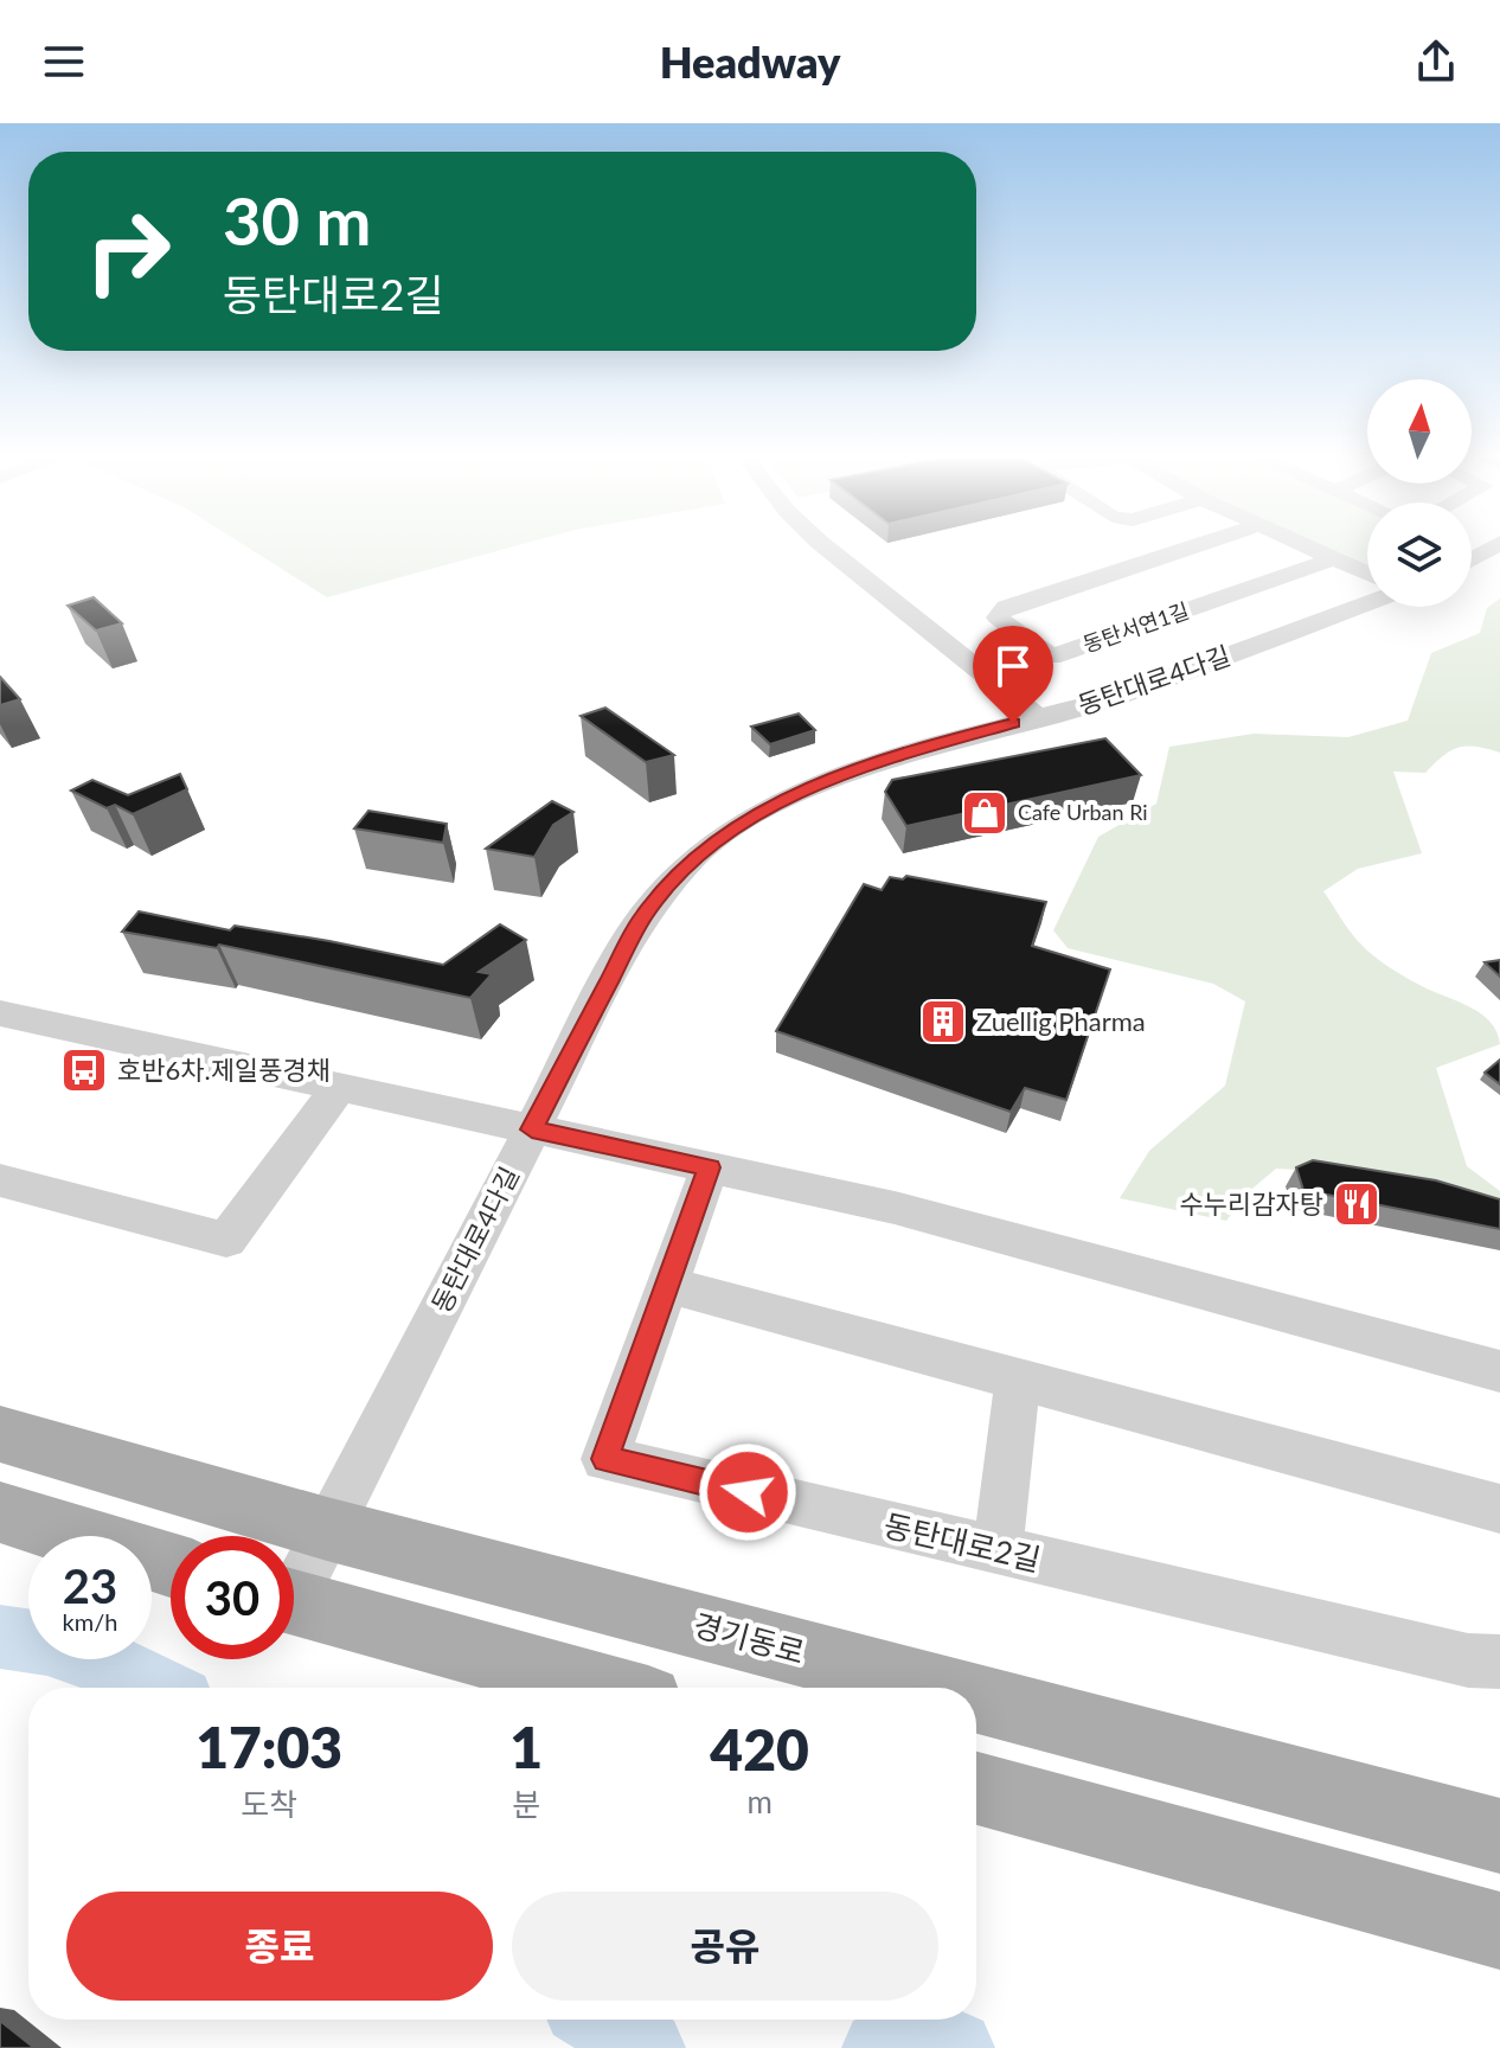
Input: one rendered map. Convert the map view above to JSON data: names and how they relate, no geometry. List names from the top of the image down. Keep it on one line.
{"streets":{"main road":["경기동로"],"street":["동탄서연1길","동탄대로4다길","동탄대로2길"]},"crossings":[["동탄대로4다길","경기동로"]],"places":{"shop":["Cafe Urban Ri"],"building":["Zuellig Pharma"],"bus stop":["호반6차.제일풍경채"],"restaurant":["수누리감자탕"]},"north":"top","page":{"header":"Headway","turn":["30 m","동탄대로2길"],"speed":"23 km/h","limit":"30","eta":["17:03","도착","1","분","420","m"],"buttons":["종료","공유"]}}
